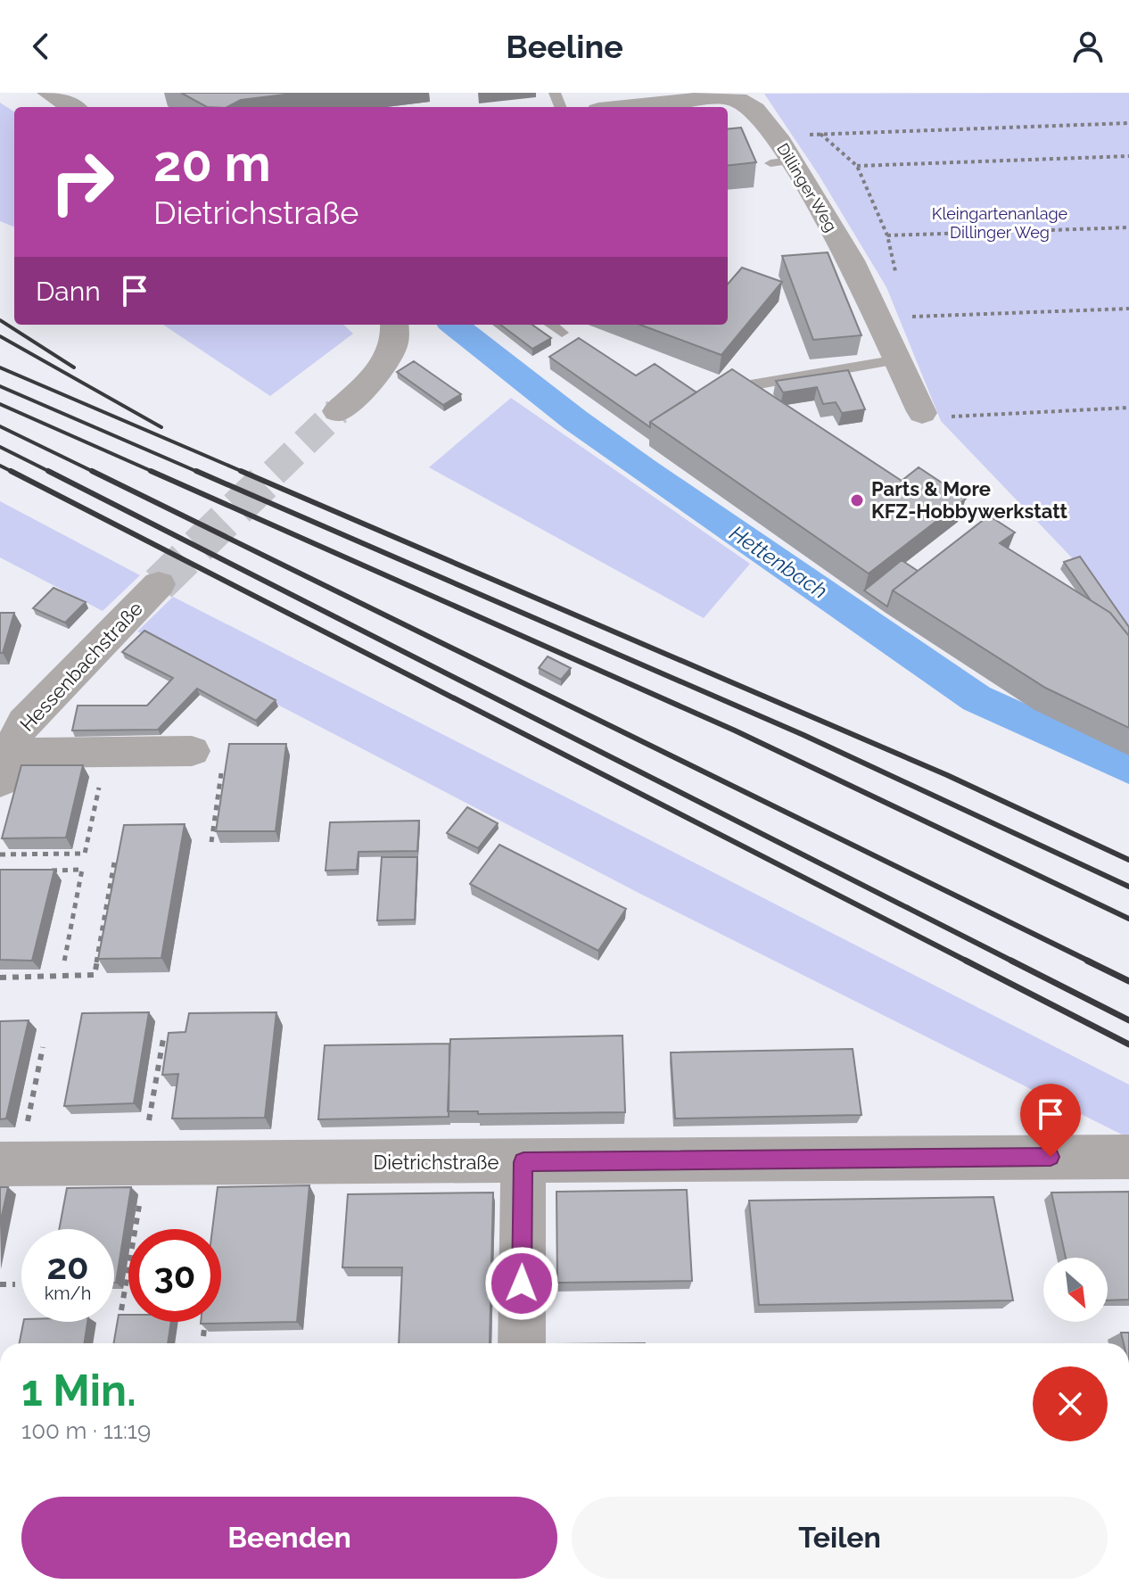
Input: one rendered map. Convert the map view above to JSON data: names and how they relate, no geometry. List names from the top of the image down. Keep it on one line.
{"streets":{"street":["Dillinger Weg","Hessenbachstraße","Dietrichstraße"]},"water":["Hettenbach"],"parks":["Kleingartenanlage Dillinger Weg"],"places":["Parts & More KFZ-Hobbywerkstatt"],"north":"bottom right","page":{"header":"Beeline","turn":["20 m","Dietrichstraße"],"then":"Dann","speed":"20 km/h","limit":"30","heading":["1 Min.","100 m · 11:19"],"buttons":["Beenden","Teilen"]}}
